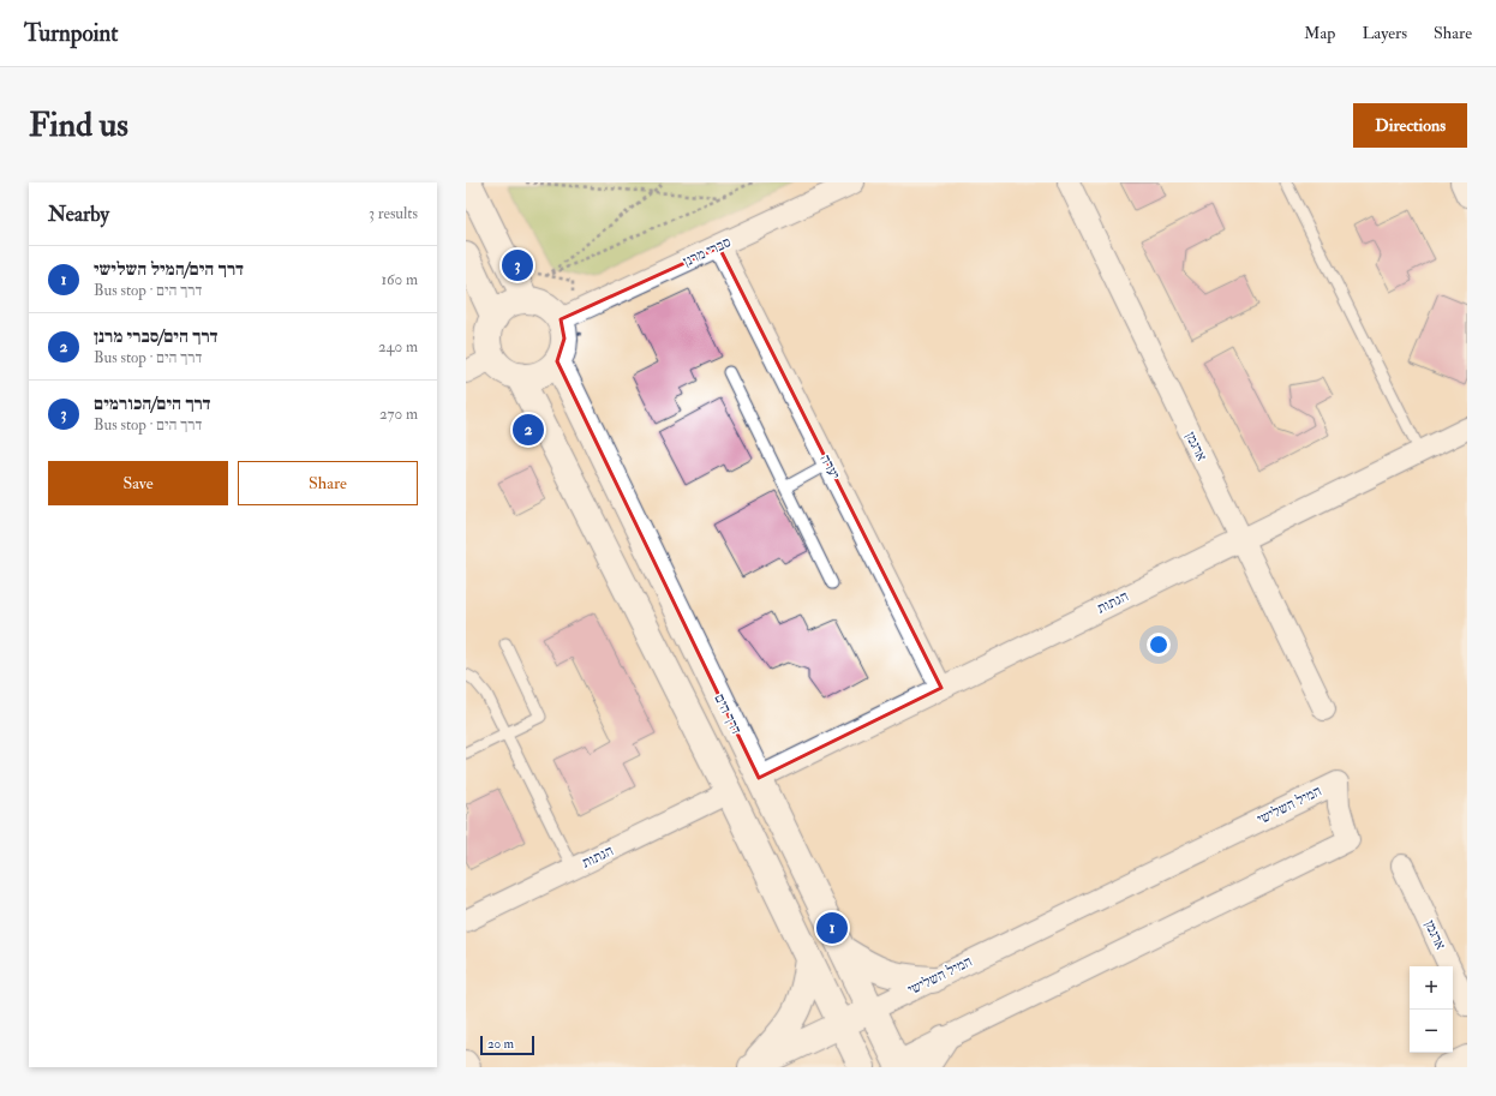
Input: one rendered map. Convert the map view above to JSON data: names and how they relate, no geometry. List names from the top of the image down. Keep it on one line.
{"streets":{"street":["סברי מרנן","ארגמן","יערה","הגתות","דרך הים","המיל השלישי"]},"crossings":[["סברי מרנן","יערה"],["סברי מרנן","דרך הים"],["ארגמן","הגתות"],["יערה","הגתות"],["הגתות","דרך הים"],["דרך הים","המיל השלישי"]],"scale_bar":"20 m","page":{"header":"Turnpoint","nav":["Map","Layers","Share"],"buttons":["Directions",["Save","Share"]],"title":"Find us","heading":["Nearby","3 results"],"list":[{"mark":"1","name":"דרך הים/המיל השלישי","note":"Bus stop · דרך הים","value":"160 m"},{"mark":"2","name":"דרך הים/סברי מרנן","note":"Bus stop · דרך הים","value":"240 m"},{"mark":"3","name":"דרך הים/הכורמים","note":"Bus stop · דרך הים","value":"270 m"}],"pins":["3","2","1"],"map_buttons":["+","−"],"scale":"20 m"}}
